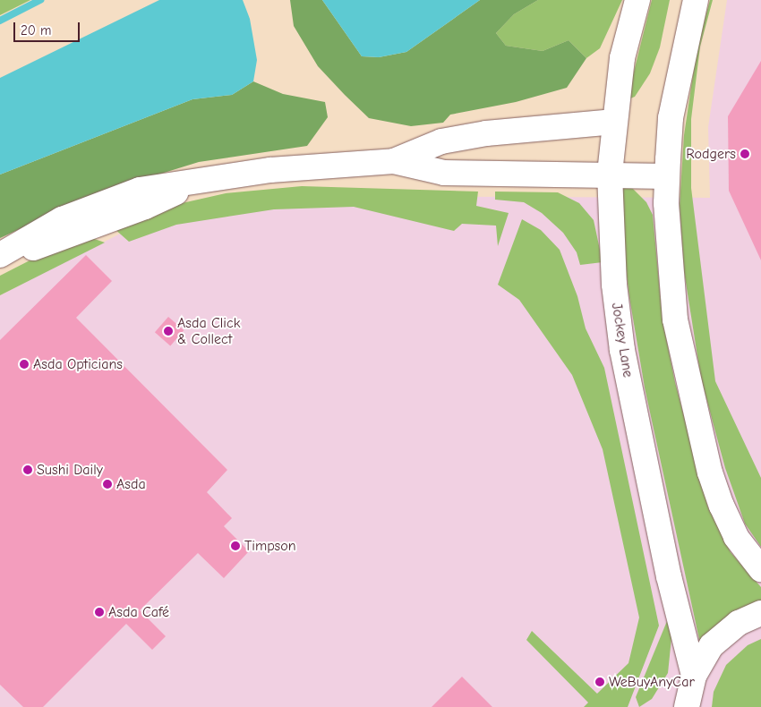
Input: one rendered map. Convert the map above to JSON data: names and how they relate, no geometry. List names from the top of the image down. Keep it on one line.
{"streets":{"street":["Jockey Lane"]},"places":["Rodgers","Asda Click & Collect","Asda Opticians","Sushi Daily","Asda","Timpson","Asda Café","WeBuyAnyCar"],"scale_bar":"20 m"}
